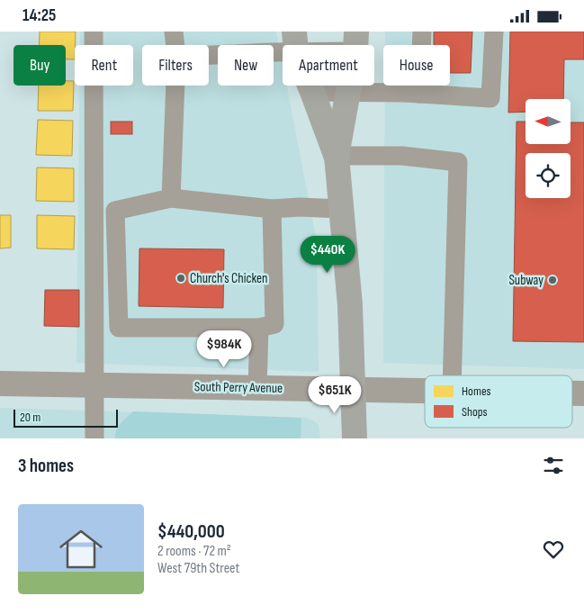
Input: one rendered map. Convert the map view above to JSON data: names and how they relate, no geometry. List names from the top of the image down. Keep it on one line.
{"streets":{"street":["South Perry Avenue"]},"places":["Church's Chicken","Subway"],"legend":["Homes","Shops"],"scale_bar":"20 m","north":"left","page":{"status":"14:25","chip":["Buy","Rent","Filters","New","Apartment","House"],"price":["$440K","$984K","$651K"],"scale":"20 m","heading":"3 homes","list":[{"name":"$440,000","note":"2 rooms · 72 m² · West 79th Street"}]}}
